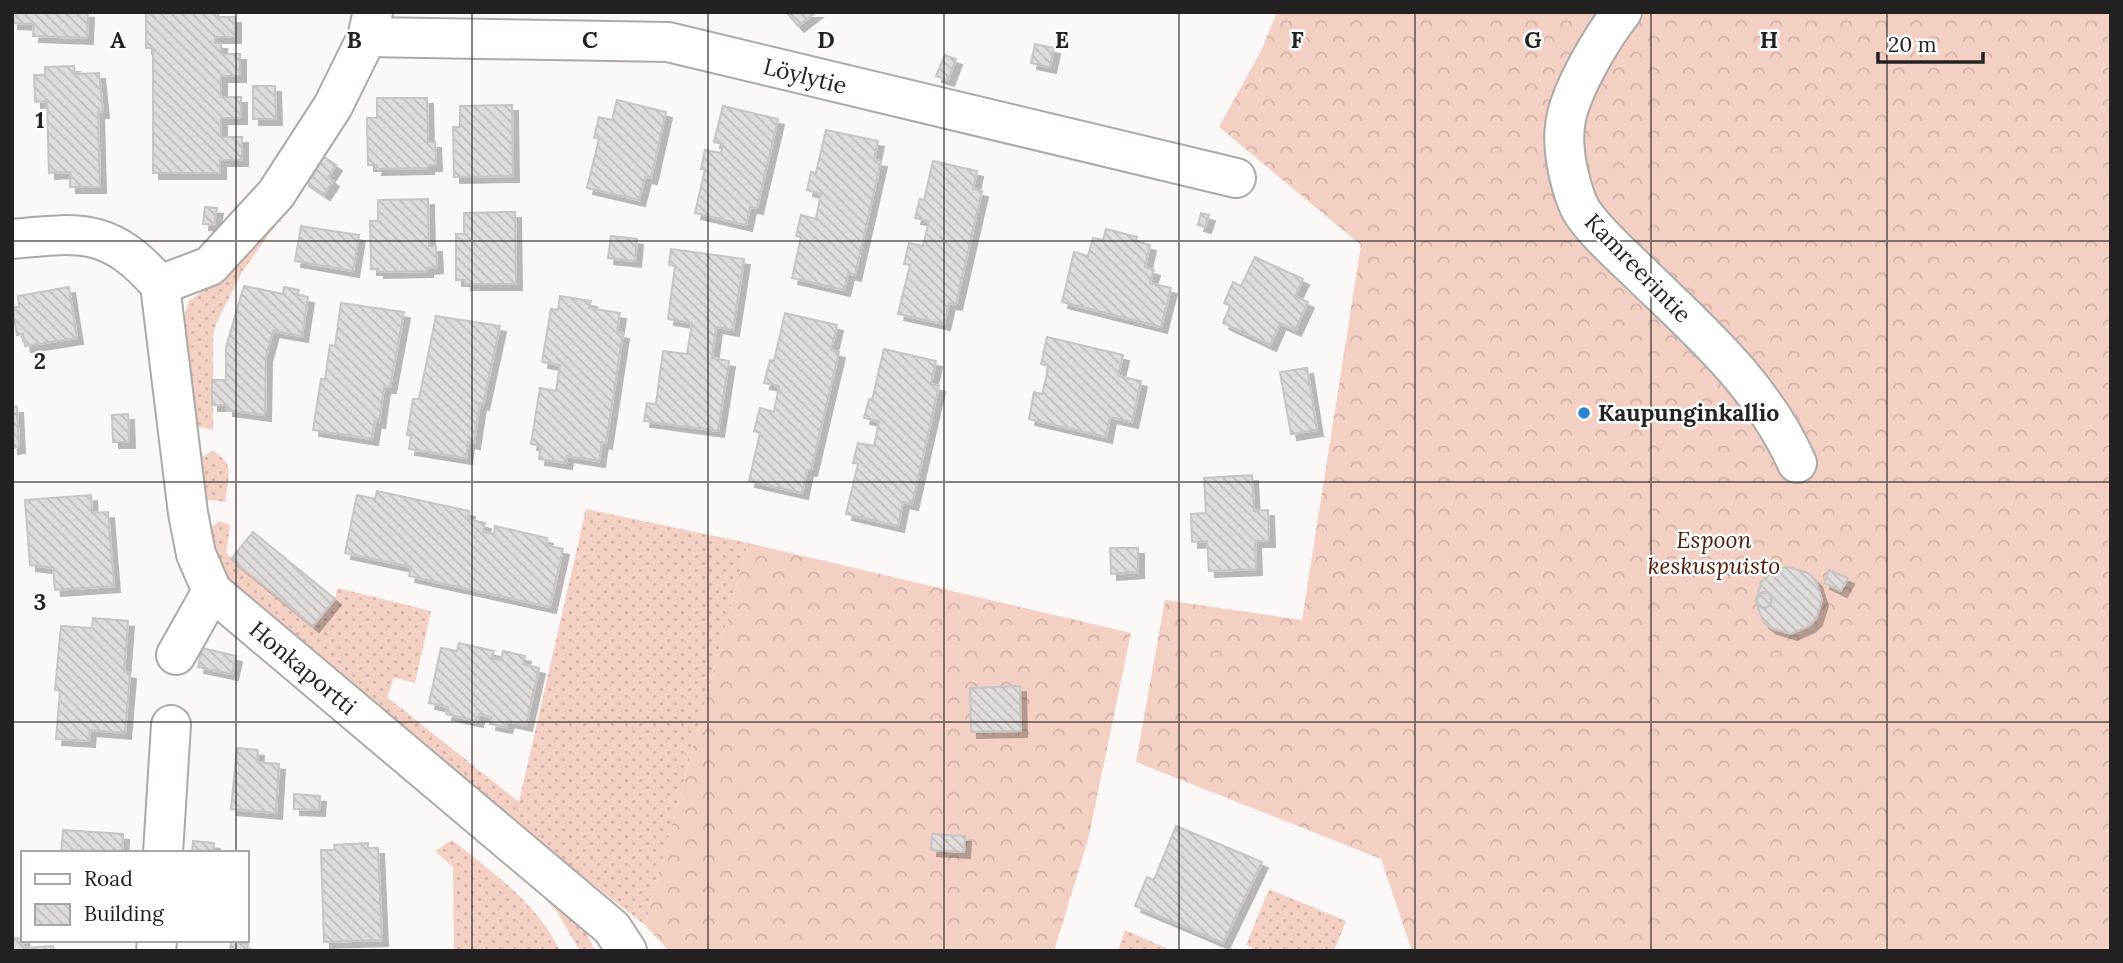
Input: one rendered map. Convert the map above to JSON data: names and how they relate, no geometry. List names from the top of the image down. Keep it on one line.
{"streets":{"street":["Löylytie","Kamreerintie","Honkaportti"]},"parks":["Espoon keskuspuisto"],"places":["Kaupunginkallio"],"legend":["Road","Building"],"scale_bar":"20 m","grid":{"columns":["A","B","C","D","E","F","G","H"],"rows":["1","2","3"]}}
